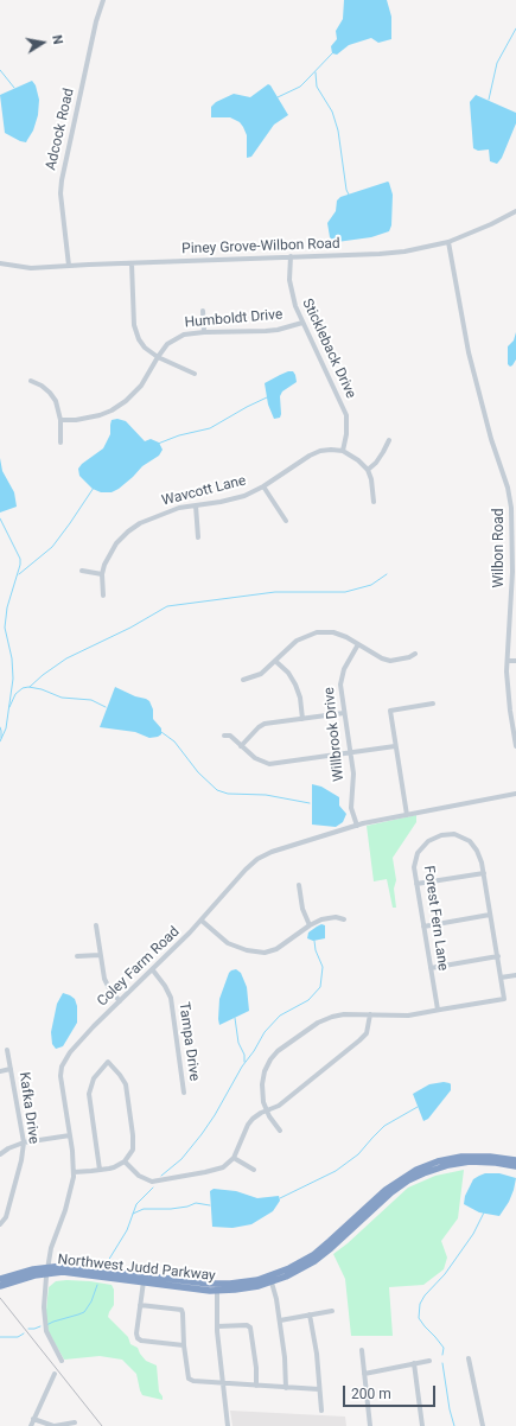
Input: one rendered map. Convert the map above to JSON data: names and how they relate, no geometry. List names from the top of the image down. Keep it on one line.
{"streets":{"highway":["Northwest Judd Parkway"],"street":["Adcock Road","Piney Grove-Wilbon Road","Humboldt Drive","Stickleback Drive","Wavcott Lane","Wilbon Road","Willbrook Drive","Forest Fern Lane","Coley Farm Road","Tampa Drive","Kafka Drive"]},"crossings":[["Adcock Road","Piney Grove-Wilbon Road"],["Piney Grove-Wilbon Road","Stickleback Drive"],["Piney Grove-Wilbon Road","Wilbon Road"],["Humboldt Drive","Stickleback Drive"],["Stickleback Drive","Wavcott Lane"],["Willbrook Drive","Coley Farm Road"],["Coley Farm Road","Tampa Drive"],["Coley Farm Road","Northwest Judd Parkway"]],"scale_bar":"200 m","north":"right"}
